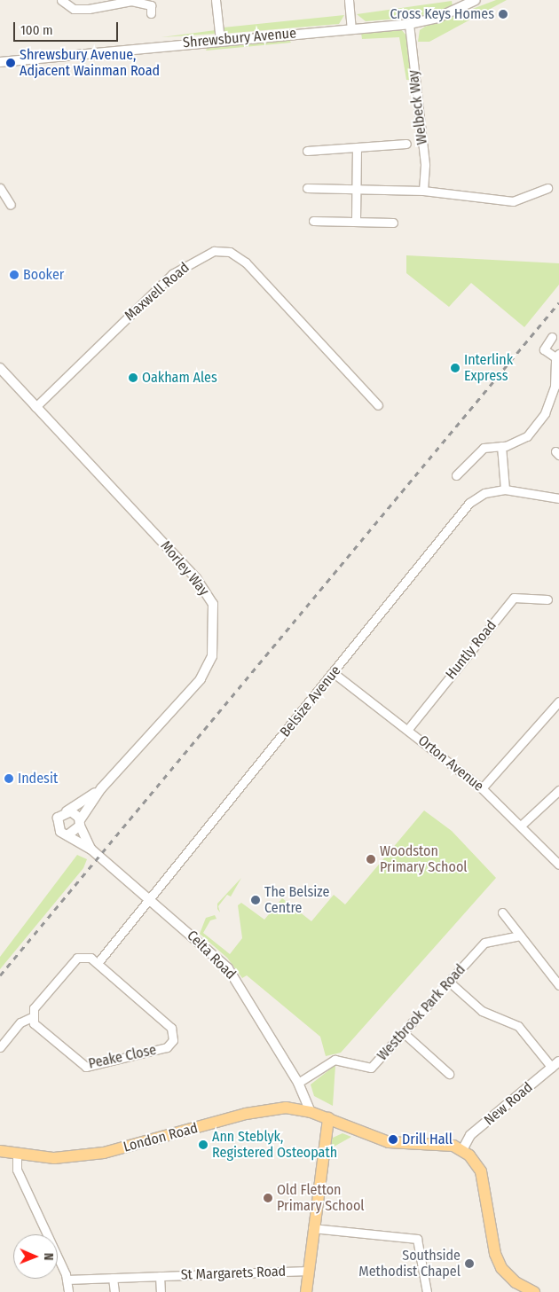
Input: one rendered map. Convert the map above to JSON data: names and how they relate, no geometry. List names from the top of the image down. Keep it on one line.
{"streets":{"main road":["London Road"],"street":["Shrewsbury Avenue","Welbeck Way","Maxwell Road","Morley Way","Huntly Road","Belsize Avenue","Orton Avenue","Celta Road","Westbrook Park Road","Peake Close","New Road","St Margarets Road"]},"crossings":[["Shrewsbury Avenue","Welbeck Way"],["Maxwell Road","Morley Way"],["Morley Way","Celta Road"],["Huntly Road","Orton Avenue"],["Belsize Avenue","Orton Avenue"],["Belsize Avenue","Celta Road"],["Celta Road","Westbrook Park Road"],["Celta Road","London Road"],["New Road","London Road"]],"places":["Cross Keys Homes","Shrewsbury Avenue, Adjacent Wainman Road","Booker","Interlink Express","Oakham Ales","Indesit","Woodston Primary School","The Belsize Centre","Drill Hall","Ann Steblyk, Registered Osteopath","Old Fletton Primary School","Southside Methodist Chapel"],"scale_bar":"100 m","north":"right"}
